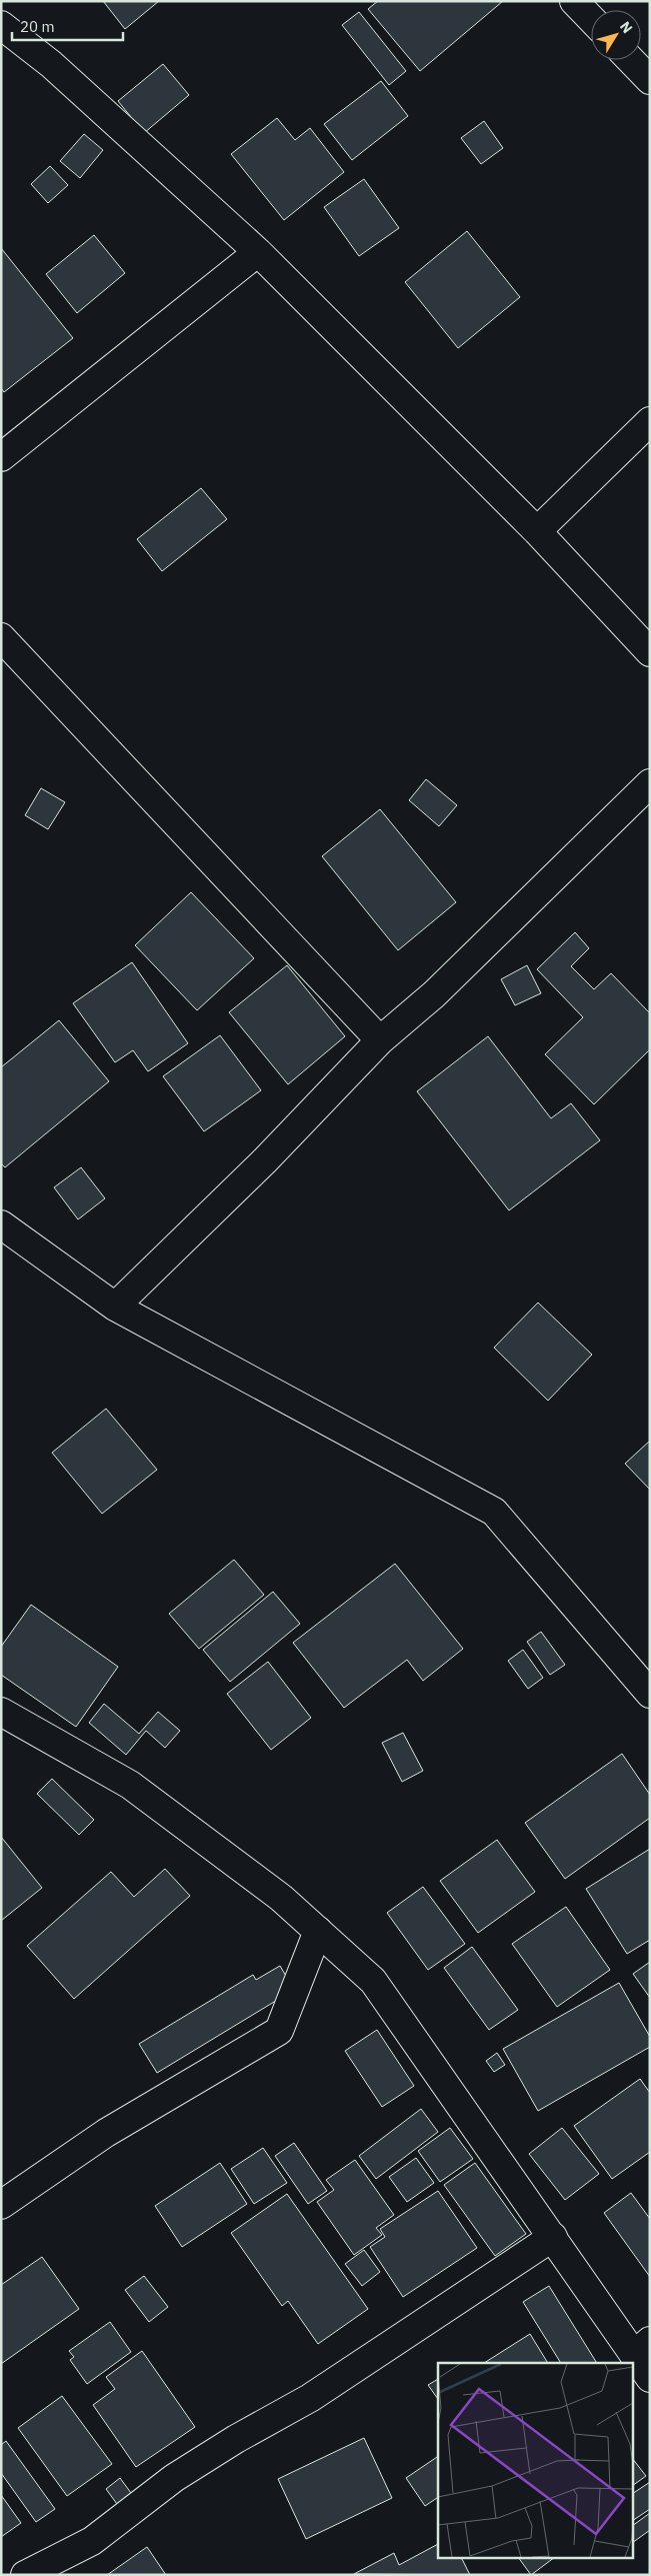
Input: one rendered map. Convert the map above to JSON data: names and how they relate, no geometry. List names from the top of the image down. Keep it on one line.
{"scale_bar":"20 m","north":"top right"}
